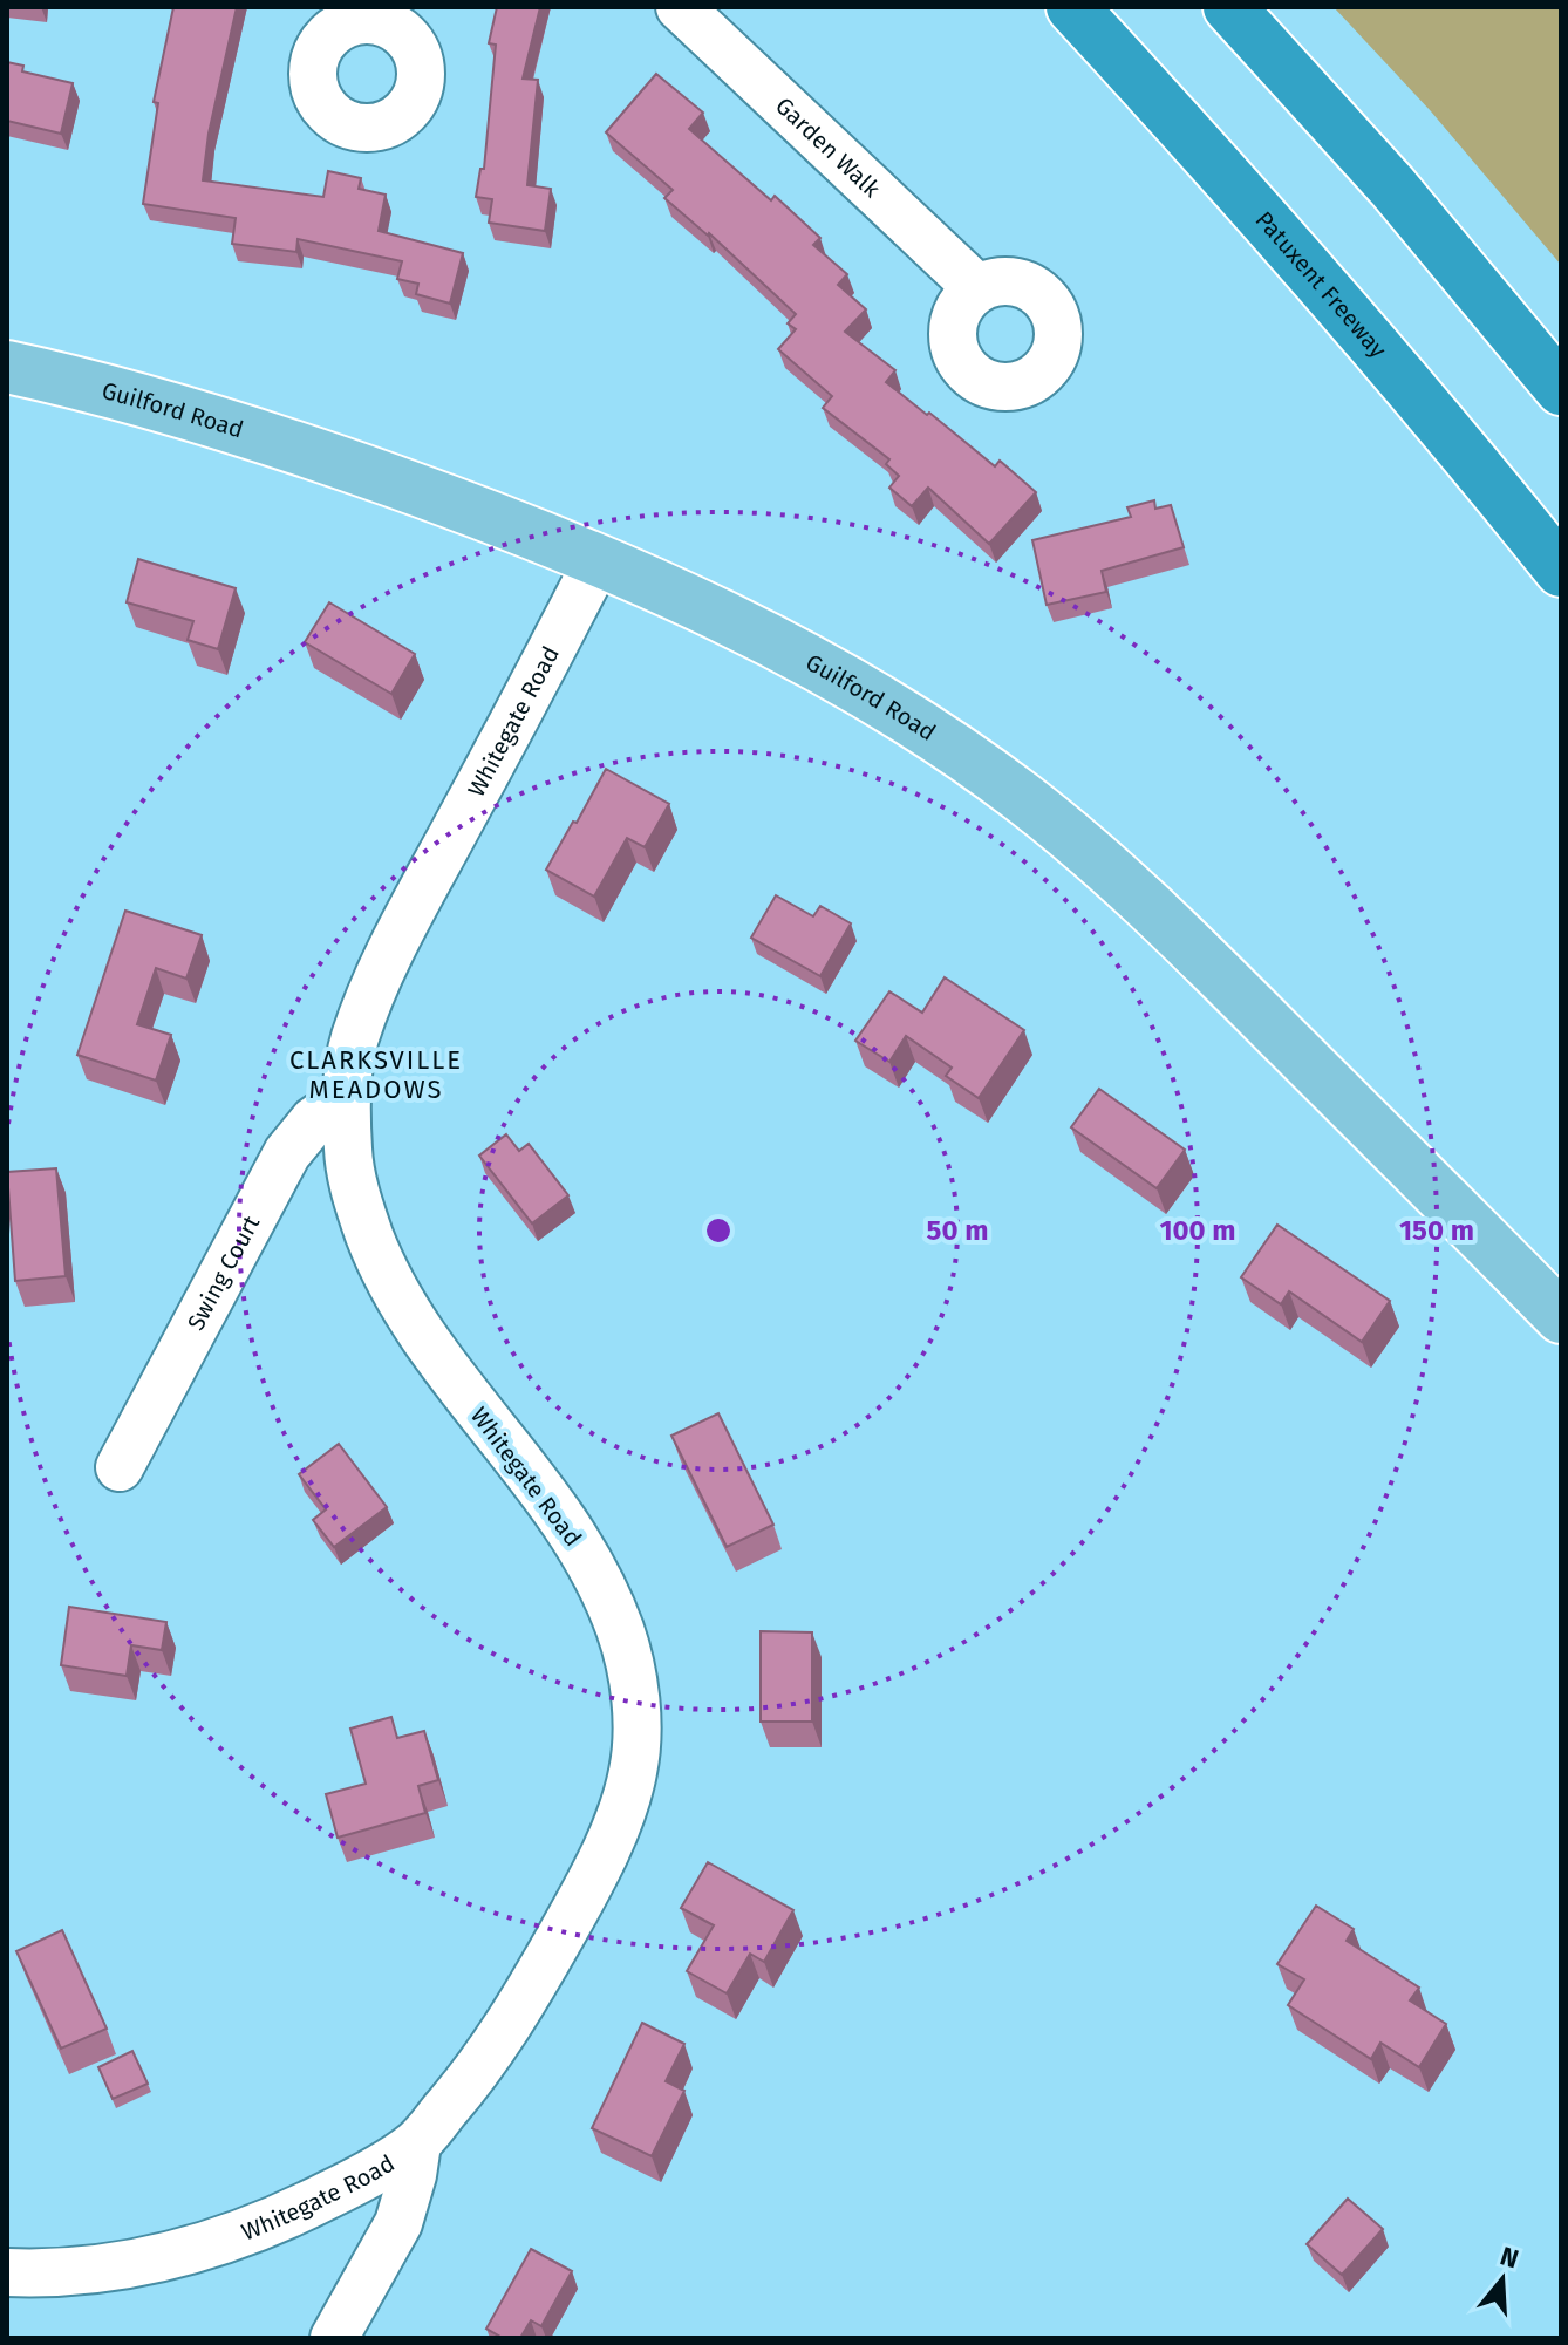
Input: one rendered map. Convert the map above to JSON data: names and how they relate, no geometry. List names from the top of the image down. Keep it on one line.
{"streets":{"highway":["Patuxent Freeway"],"main road":["Guilford Road"],"street":["Garden Walk","Whitegate Road","Swing Court"]},"crossings":[["Guilford Road","Whitegate Road"],["Whitegate Road","Swing Court"]],"districts":["CLARKSVILLE MEADOWS"],"north":"top","rings":["50 m","100 m","150 m"]}
